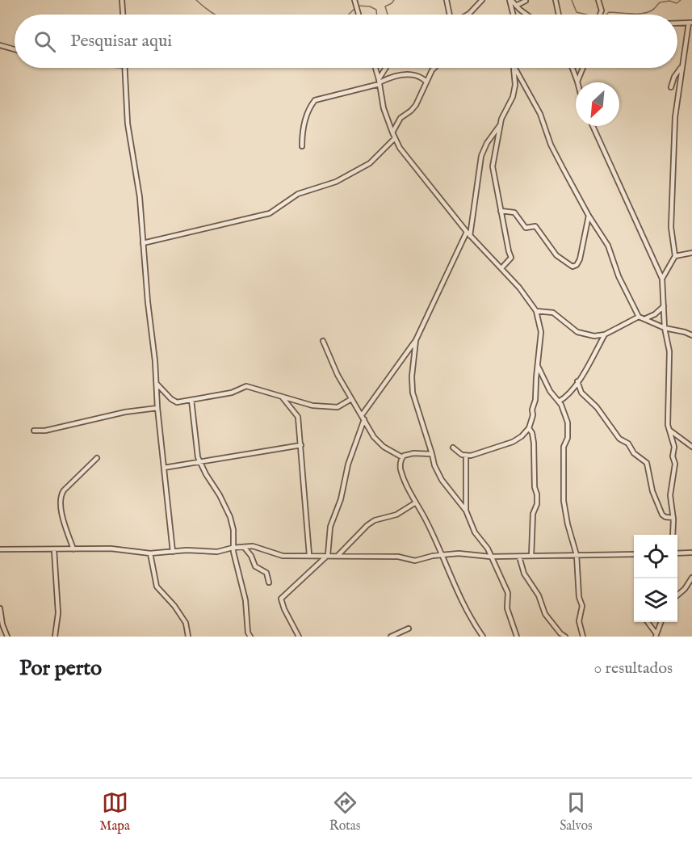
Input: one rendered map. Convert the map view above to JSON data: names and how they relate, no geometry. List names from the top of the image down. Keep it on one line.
{"north":"bottom left","page":{"search":"Pesquisar aqui","heading":["Por perto","0 resultados"],"nav":["Mapa","Rotas","Salvos"]}}
